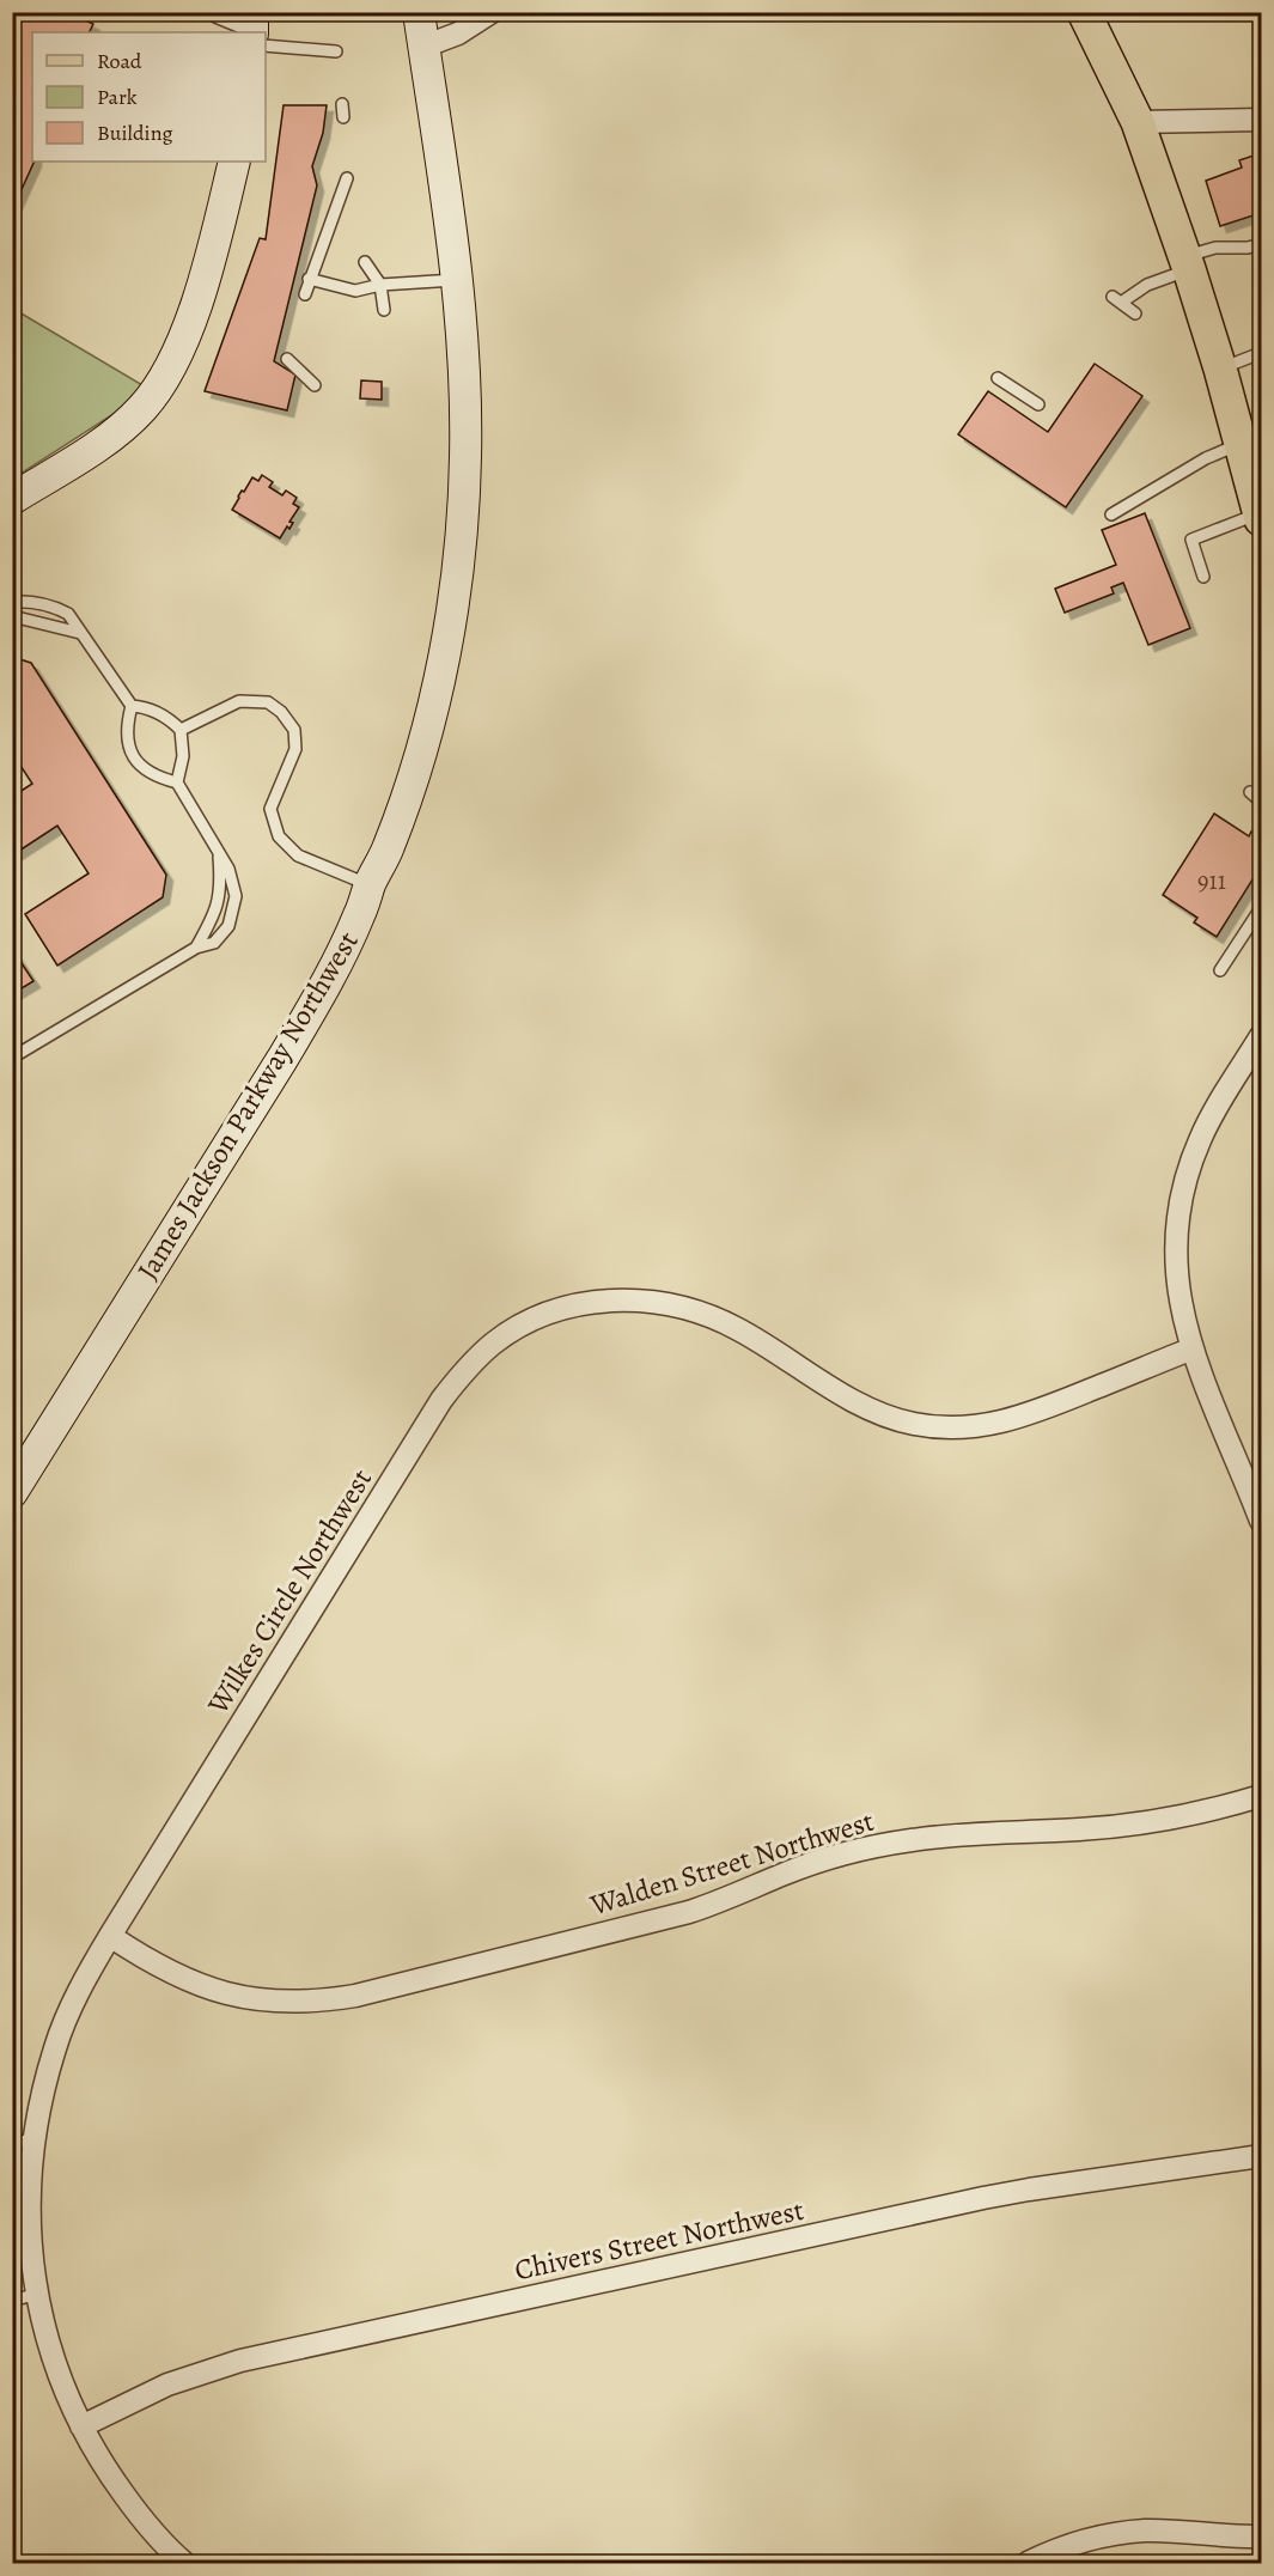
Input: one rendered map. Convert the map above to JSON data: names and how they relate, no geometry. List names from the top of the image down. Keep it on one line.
{"streets":{"main road":["James Jackson Parkway Northwest"],"street":["Wilkes Circle Northwest","Walden Street Northwest","Chivers Street Northwest"]},"crossings":[["Wilkes Circle Northwest","Walden Street Northwest"],["Wilkes Circle Northwest","Chivers Street Northwest"]],"house_numbers":["911"],"legend":["Road","Park","Building"]}
